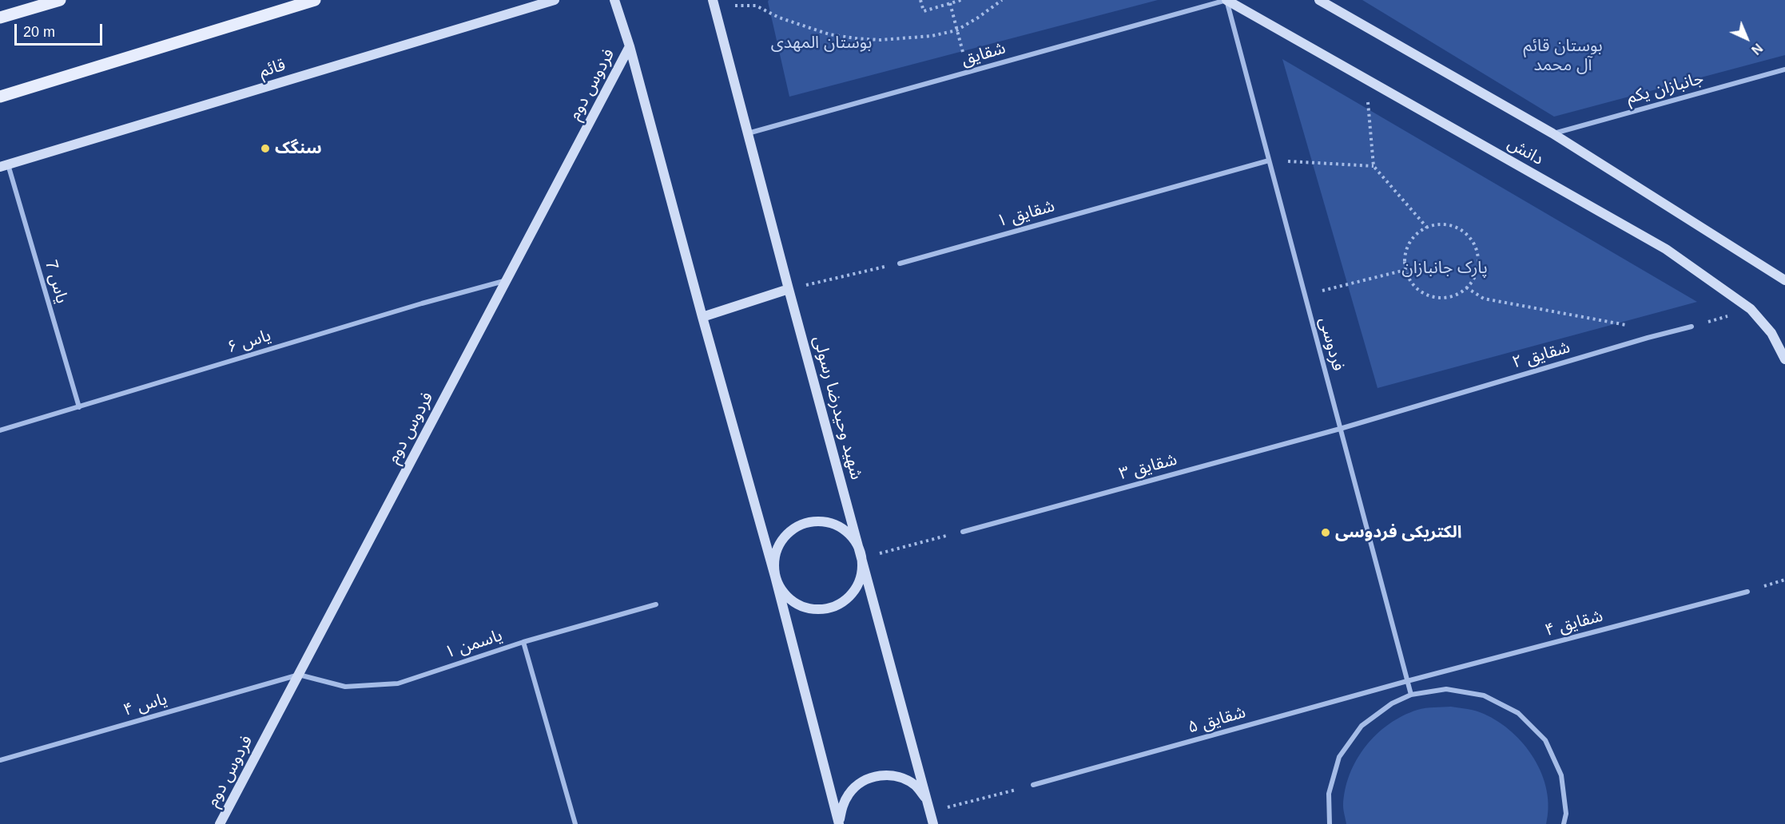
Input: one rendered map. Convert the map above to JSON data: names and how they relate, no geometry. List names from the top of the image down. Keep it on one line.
{"streets":{"street":["شقایق","قائم","فردوس دوم","جانبازان یکم","دانش","شقایق ۱","یاس 7","یاس ۶","فردوسی","شقایق ۲","شهید وحیدرضا رسولی","شقایق ۳","شقایق ۴","یاسمن ۱","یاس ۴","شقایق ۵"]},"crossings":[["شقایق","دانش"],["شقایق","فردوسی"],["شقایق","شهید وحیدرضا رسولی"],["قائم","یاس 7"],["فردوس دوم","یاس ۶"],["فردوس دوم","یاسمن ۱"],["فردوس دوم","یاس ۴"],["جانبازان یکم","دانش"],["دانش","فردوسی"],["شقایق ۱","فردوسی"],["یاس 7","یاس ۶"],["فردوسی","شقایق ۲"],["فردوسی","شقایق ۳"],["فردوسی","شقایق ۴"],["فردوسی","شقایق ۵"],["شقایق ۲","شقایق ۳"],["شقایق ۴","شقایق ۵"],["یاسمن ۱","یاس ۴"]],"parks":["بوستان المهدی","بوستان قائم آل محمد","پارک جانبازان"],"places":["سنگک","الکتریکی فردوسی"],"scale_bar":"20 m","north":"bottom right"}
